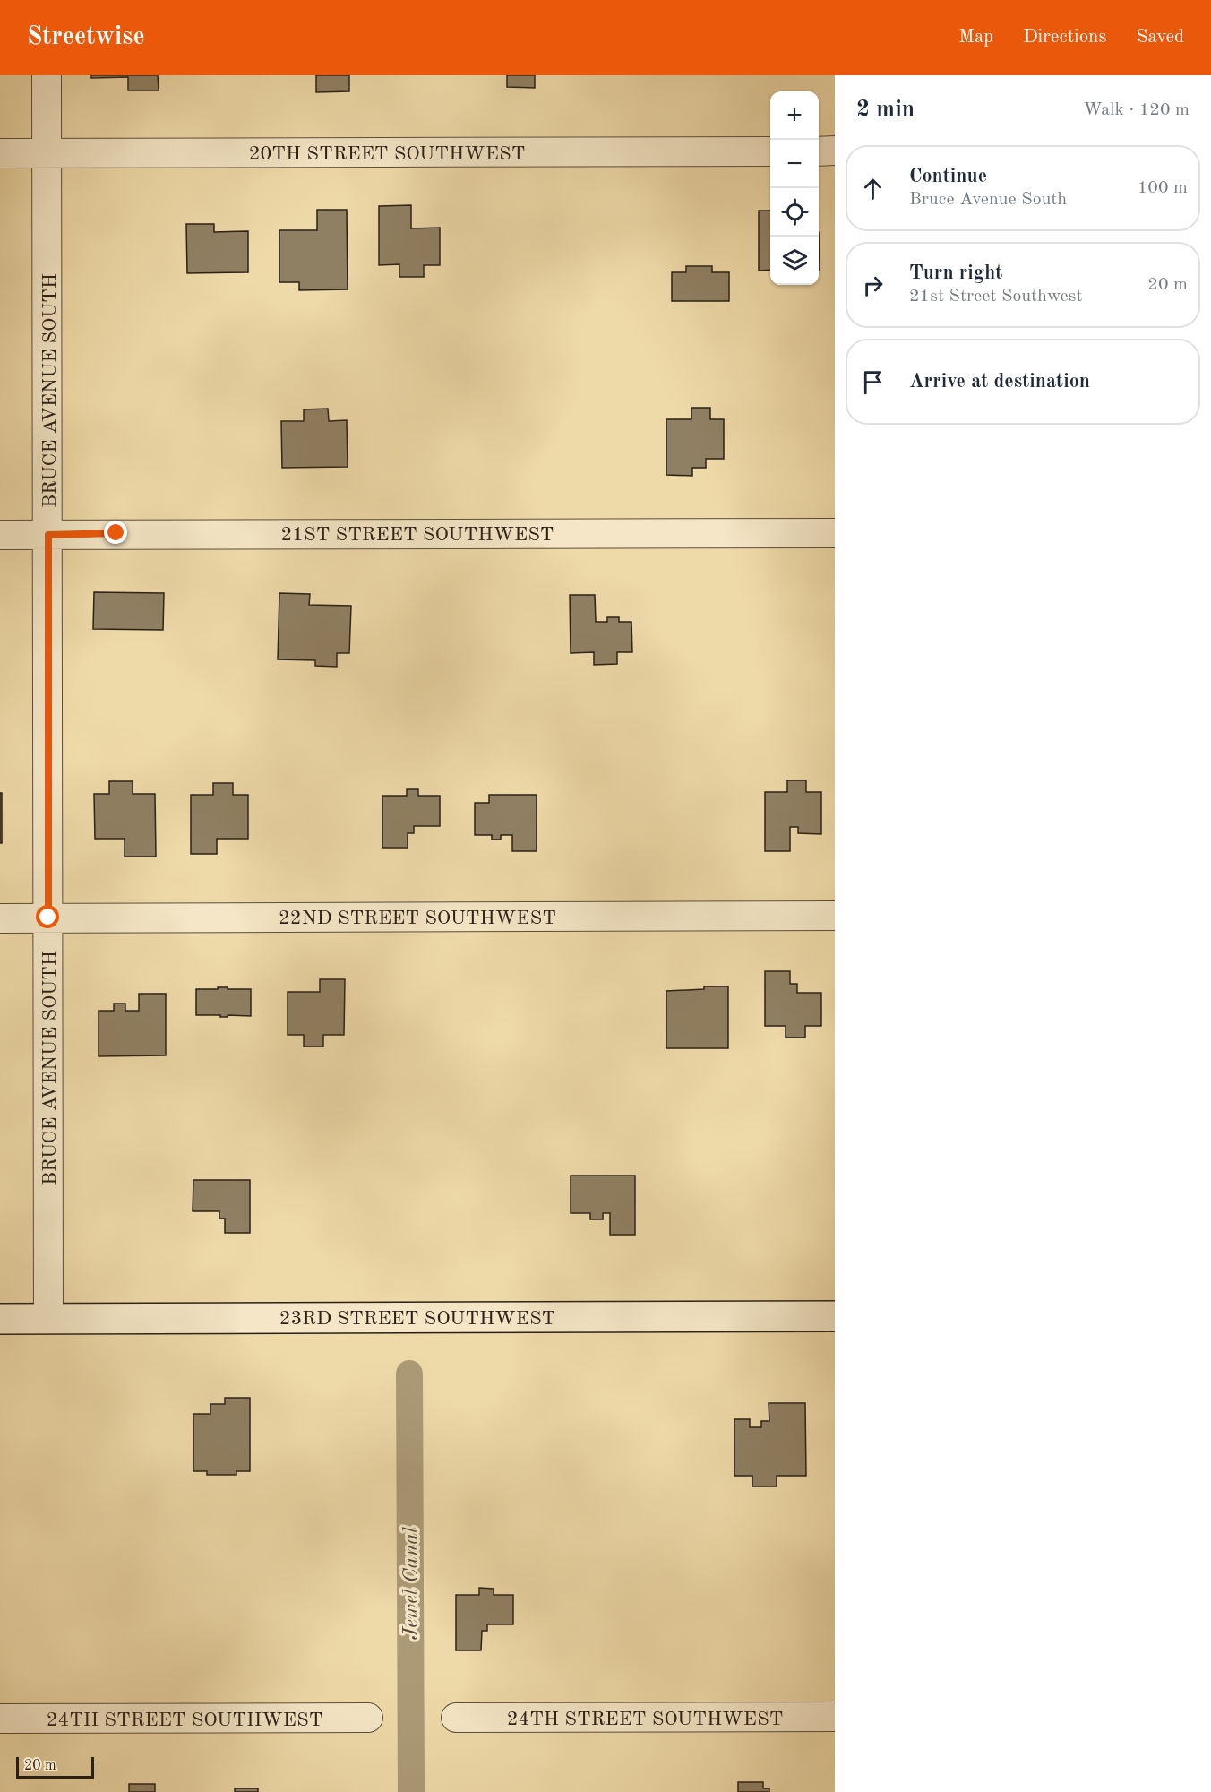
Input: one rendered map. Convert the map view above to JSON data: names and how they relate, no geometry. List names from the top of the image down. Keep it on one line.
{"streets":{"street":["20TH STREET SOUTHWEST","BRUCE AVENUE SOUTH","21ST STREET SOUTHWEST","22ND STREET SOUTHWEST","23RD STREET SOUTHWEST","24TH STREET SOUTHWEST"]},"crossings":[["20TH STREET SOUTHWEST","BRUCE AVENUE SOUTH"],["BRUCE AVENUE SOUTH","21ST STREET SOUTHWEST"],["BRUCE AVENUE SOUTH","22ND STREET SOUTHWEST"],["BRUCE AVENUE SOUTH","23RD STREET SOUTHWEST"]],"water":["Jewel Canal"],"scale_bar":"20 m","page":{"header":"Streetwise","nav":["Map","Directions","Saved"],"heading":["2 min","Walk · 120 m"],"map_buttons":["+","−"],"list":[["Continue","Bruce Avenue South","100 m"],["Turn right","21st Street Southwest","20 m"],"Arrive at destination"],"scale":"20 m"}}
